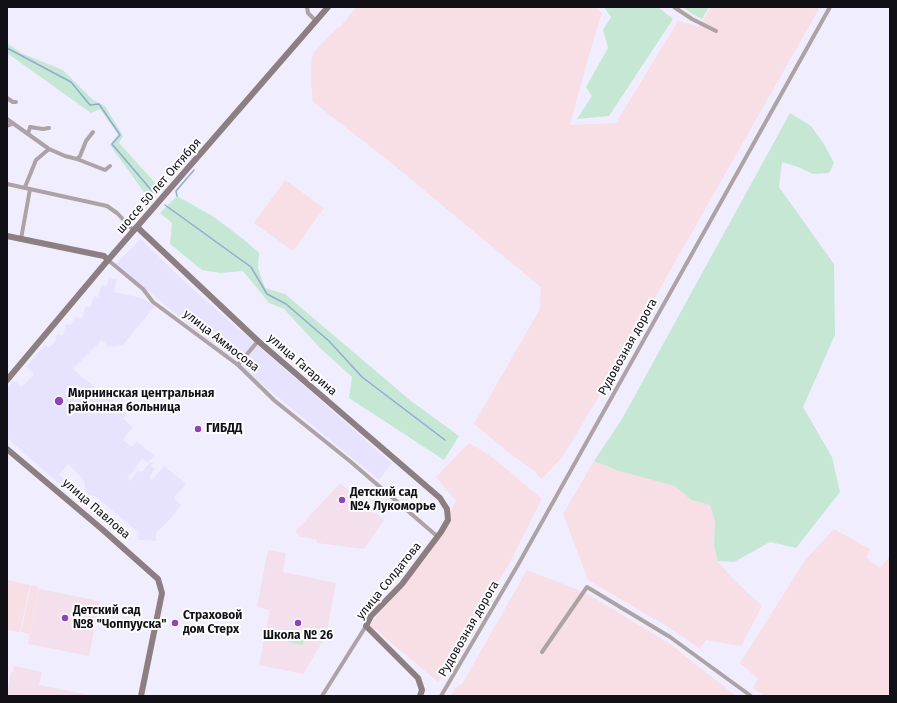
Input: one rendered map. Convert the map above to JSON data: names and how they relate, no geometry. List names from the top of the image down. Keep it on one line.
{"streets":{"street":["шоссе 50 лет Октября","улица Аммосова","Рудовозная дорога","улица Гагарина","улица Павлова","улица Солдатова"]},"crossings":[["шоссе 50 лет Октября","улица Аммосова"],["шоссе 50 лет Октября","улица Гагарина"],["улица Аммосова","улица Солдатова"],["улица Гагарина","улица Солдатова"]],"places":["Мирнинская центральная районная больница","ГИБДД","Детский сад №4 Лукоморье","Детский сад №8 \"Чоппууска\"","Страховой дом Стерх","Школа № 26"]}
